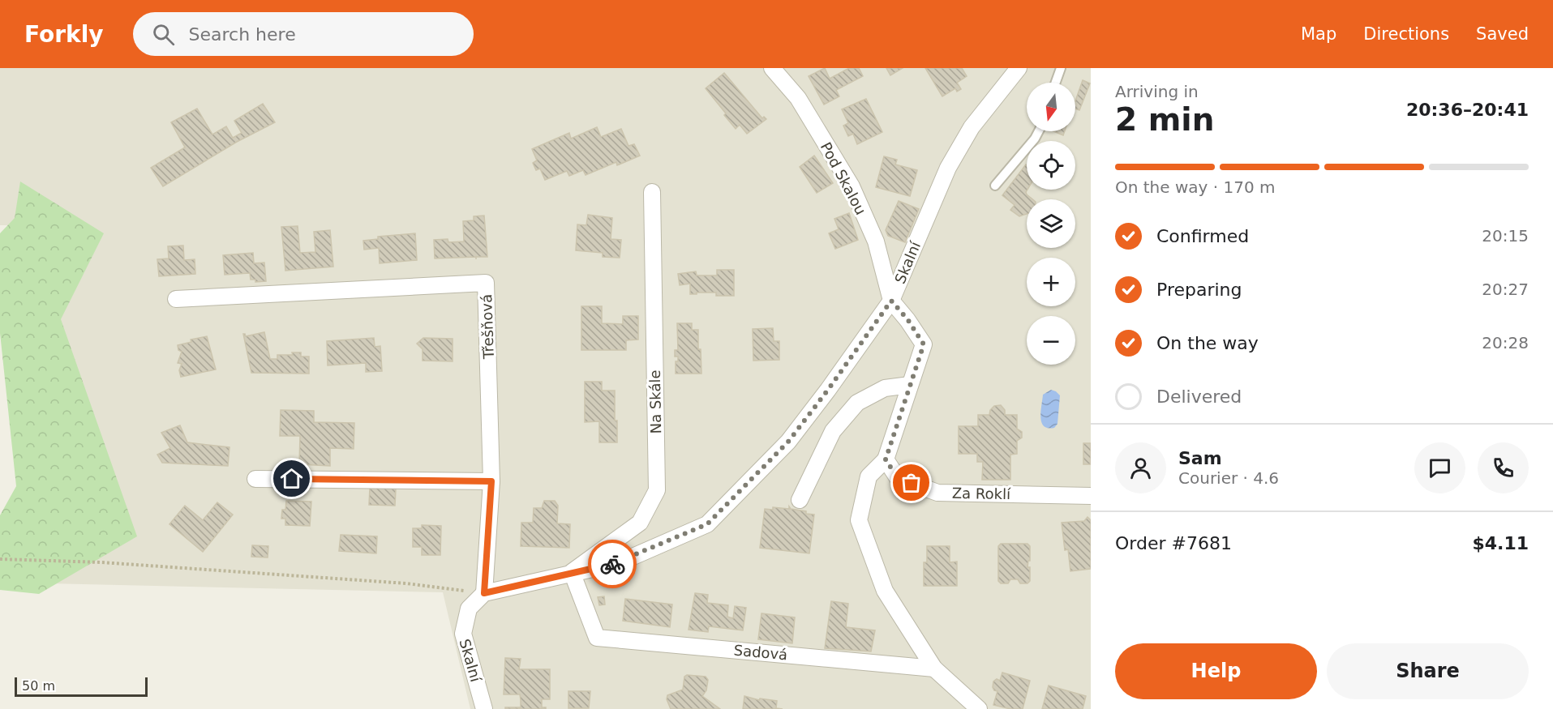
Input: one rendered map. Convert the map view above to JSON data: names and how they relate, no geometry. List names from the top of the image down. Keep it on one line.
{"streets":{"street":["Pod Skalou","Skalní","Třešňová","Na Skále","Za Roklí","Sadová"]},"crossings":[["Pod Skalou","Skalní"],["Skalní","Třešňová"],["Skalní","Na Skále"],["Skalní","Sadová"],["Na Skále","Sadová"]],"scale_bar":"50 m","north":"bottom","page":{"header":"Forkly","search":"Search here","nav":["Map","Directions","Saved"],"heading":["2 min","Arriving in","20:36–20:41"],"panel":["Sam","Courier · 4.6","Order #7681","$4.11"],"map_buttons":["+","−"],"bar":"On the way · 170 m","list":[["Confirmed","20:15"],["Preparing","20:27"],["On the way","20:28"],"Delivered"],"buttons":["Help","Share"],"scale":"50 m"}}
